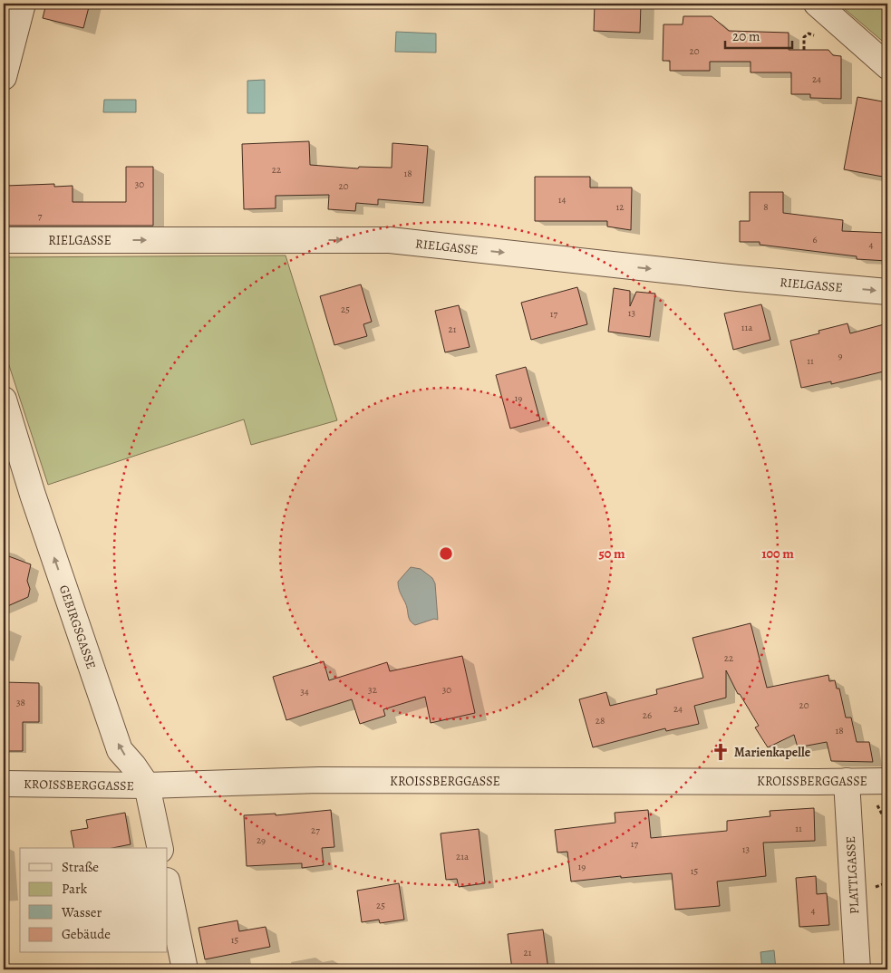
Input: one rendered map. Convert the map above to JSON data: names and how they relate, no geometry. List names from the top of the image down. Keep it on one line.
{"streets":{"street":["RIELGASSE","GEBIRGSGASSE","KROISSBERGGASSE","PLATTLGASSE"]},"crossings":[["GEBIRGSGASSE","KROISSBERGGASSE"],["KROISSBERGGASSE","PLATTLGASSE"]],"one_way":["RIELGASSE","GEBIRGSGASSE"],"places":{"church":["Marienkapelle"]},"house_numbers":["20","24","22","18","30","20","14","12","8","7","6","4","25","13","17","11a","21","9","11","19","22","32","30","34","38","20","24","26","28","18","11","27","29","17","13","21a","19","15","25","4","15","21"],"legend":["Straße","Park","Wasser","Gebäude"],"scale_bar":"20 m","rings":["50 m","100 m"]}
